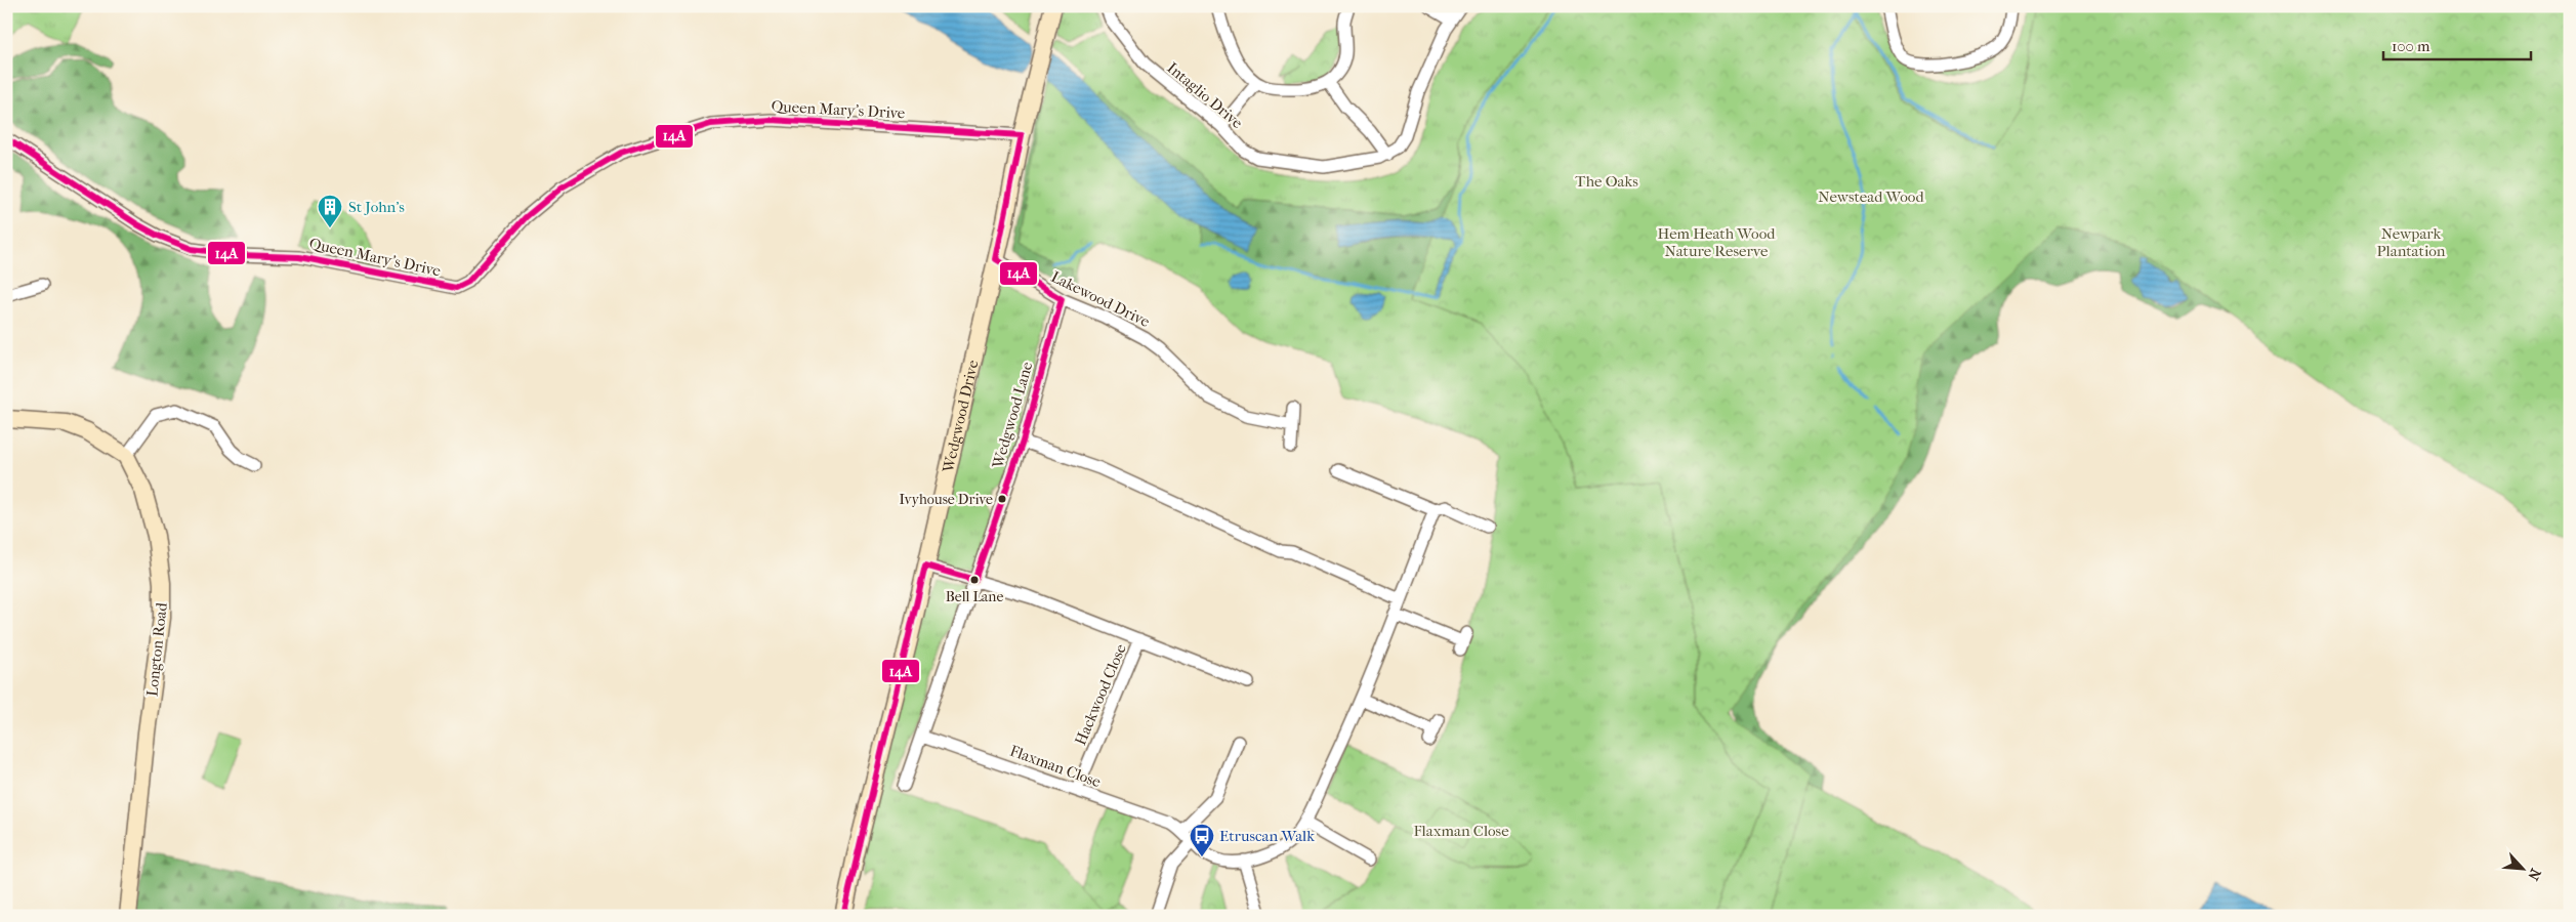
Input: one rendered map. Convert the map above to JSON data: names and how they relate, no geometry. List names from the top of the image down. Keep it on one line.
{"streets":{"street":["Intaglio Drive","Queen Mary's Drive","Lakewood Drive","Wedgwood Lane","Wedgwood Drive","Longton Road","Hackwood Close","Flaxman Close"]},"crossings":[["Queen Mary's Drive","Wedgwood Drive"],["Lakewood Drive","Wedgwood Lane"],["Lakewood Drive","Wedgwood Drive"],["Wedgwood Lane","Flaxman Close"],["Hackwood Close","Flaxman Close"]],"parks":["The Oaks","Newstead Wood","Hem Heath Wood Nature Reserve","Newpark Plantation","Flaxman Close"],"places":{"building":["St John's"],"other":["Ivyhouse Drive","Bell Lane"],"bus stop":["Etruscan Walk"]},"lines":["transit line 14A"],"scale_bar":"100 m","north":"bottom right"}
